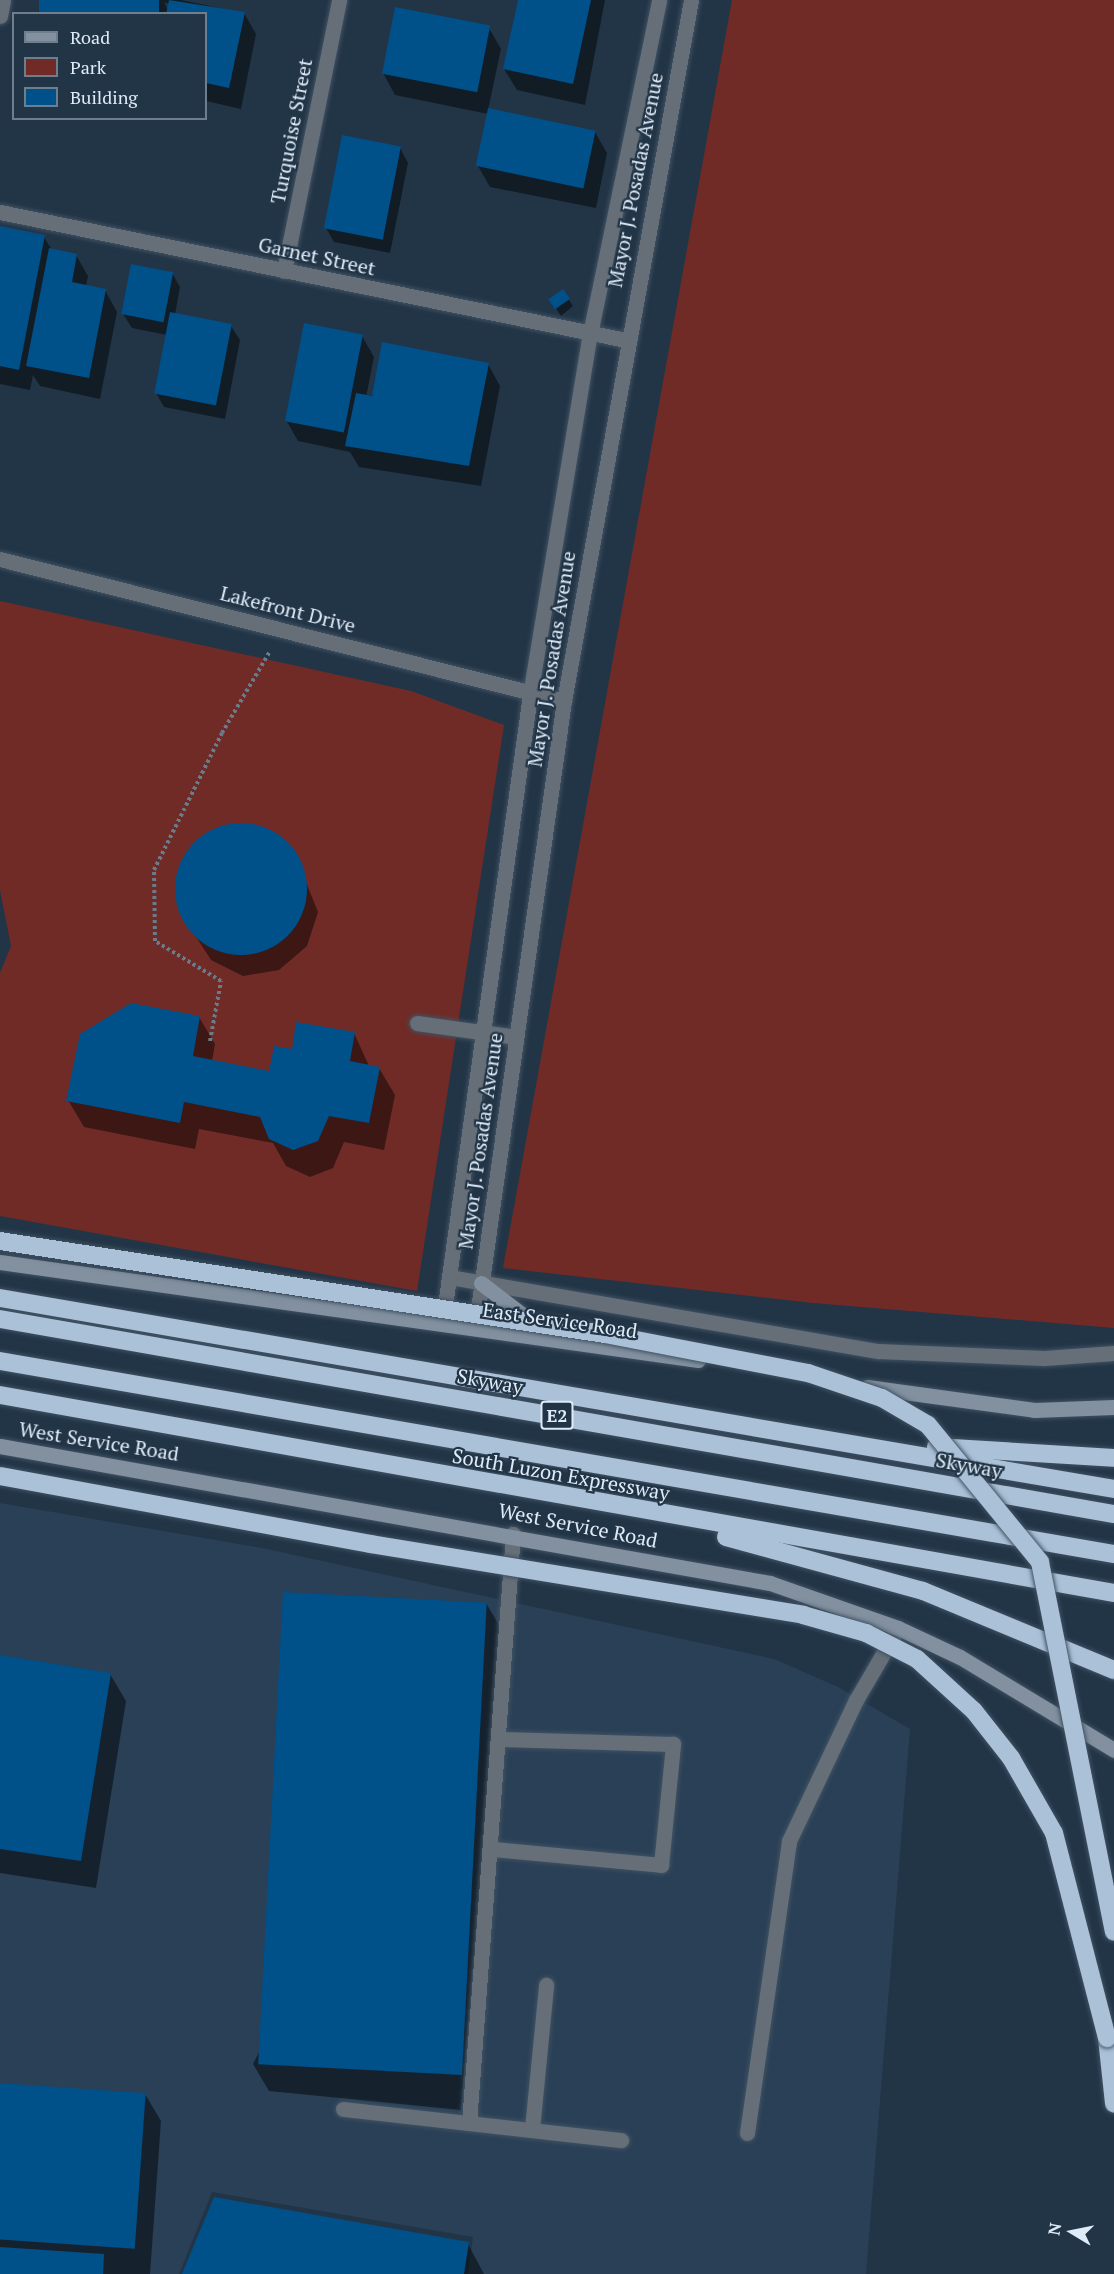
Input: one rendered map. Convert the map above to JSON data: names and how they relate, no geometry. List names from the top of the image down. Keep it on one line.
{"streets":{"highway":["Skyway","E2","South Luzon Expressway"],"main road":["East Service Road","West Service Road"],"street":["Turquoise Street","Mayor J. Posadas Avenue","Garnet Street","Lakefront Drive"]},"crossings":[["Turquoise Street","Garnet Street"],["Mayor J. Posadas Avenue","Garnet Street"],["Mayor J. Posadas Avenue","Lakefront Drive"],["Mayor J. Posadas Avenue","East Service Road"]],"legend":["Road","Park","Building"],"north":"left"}
